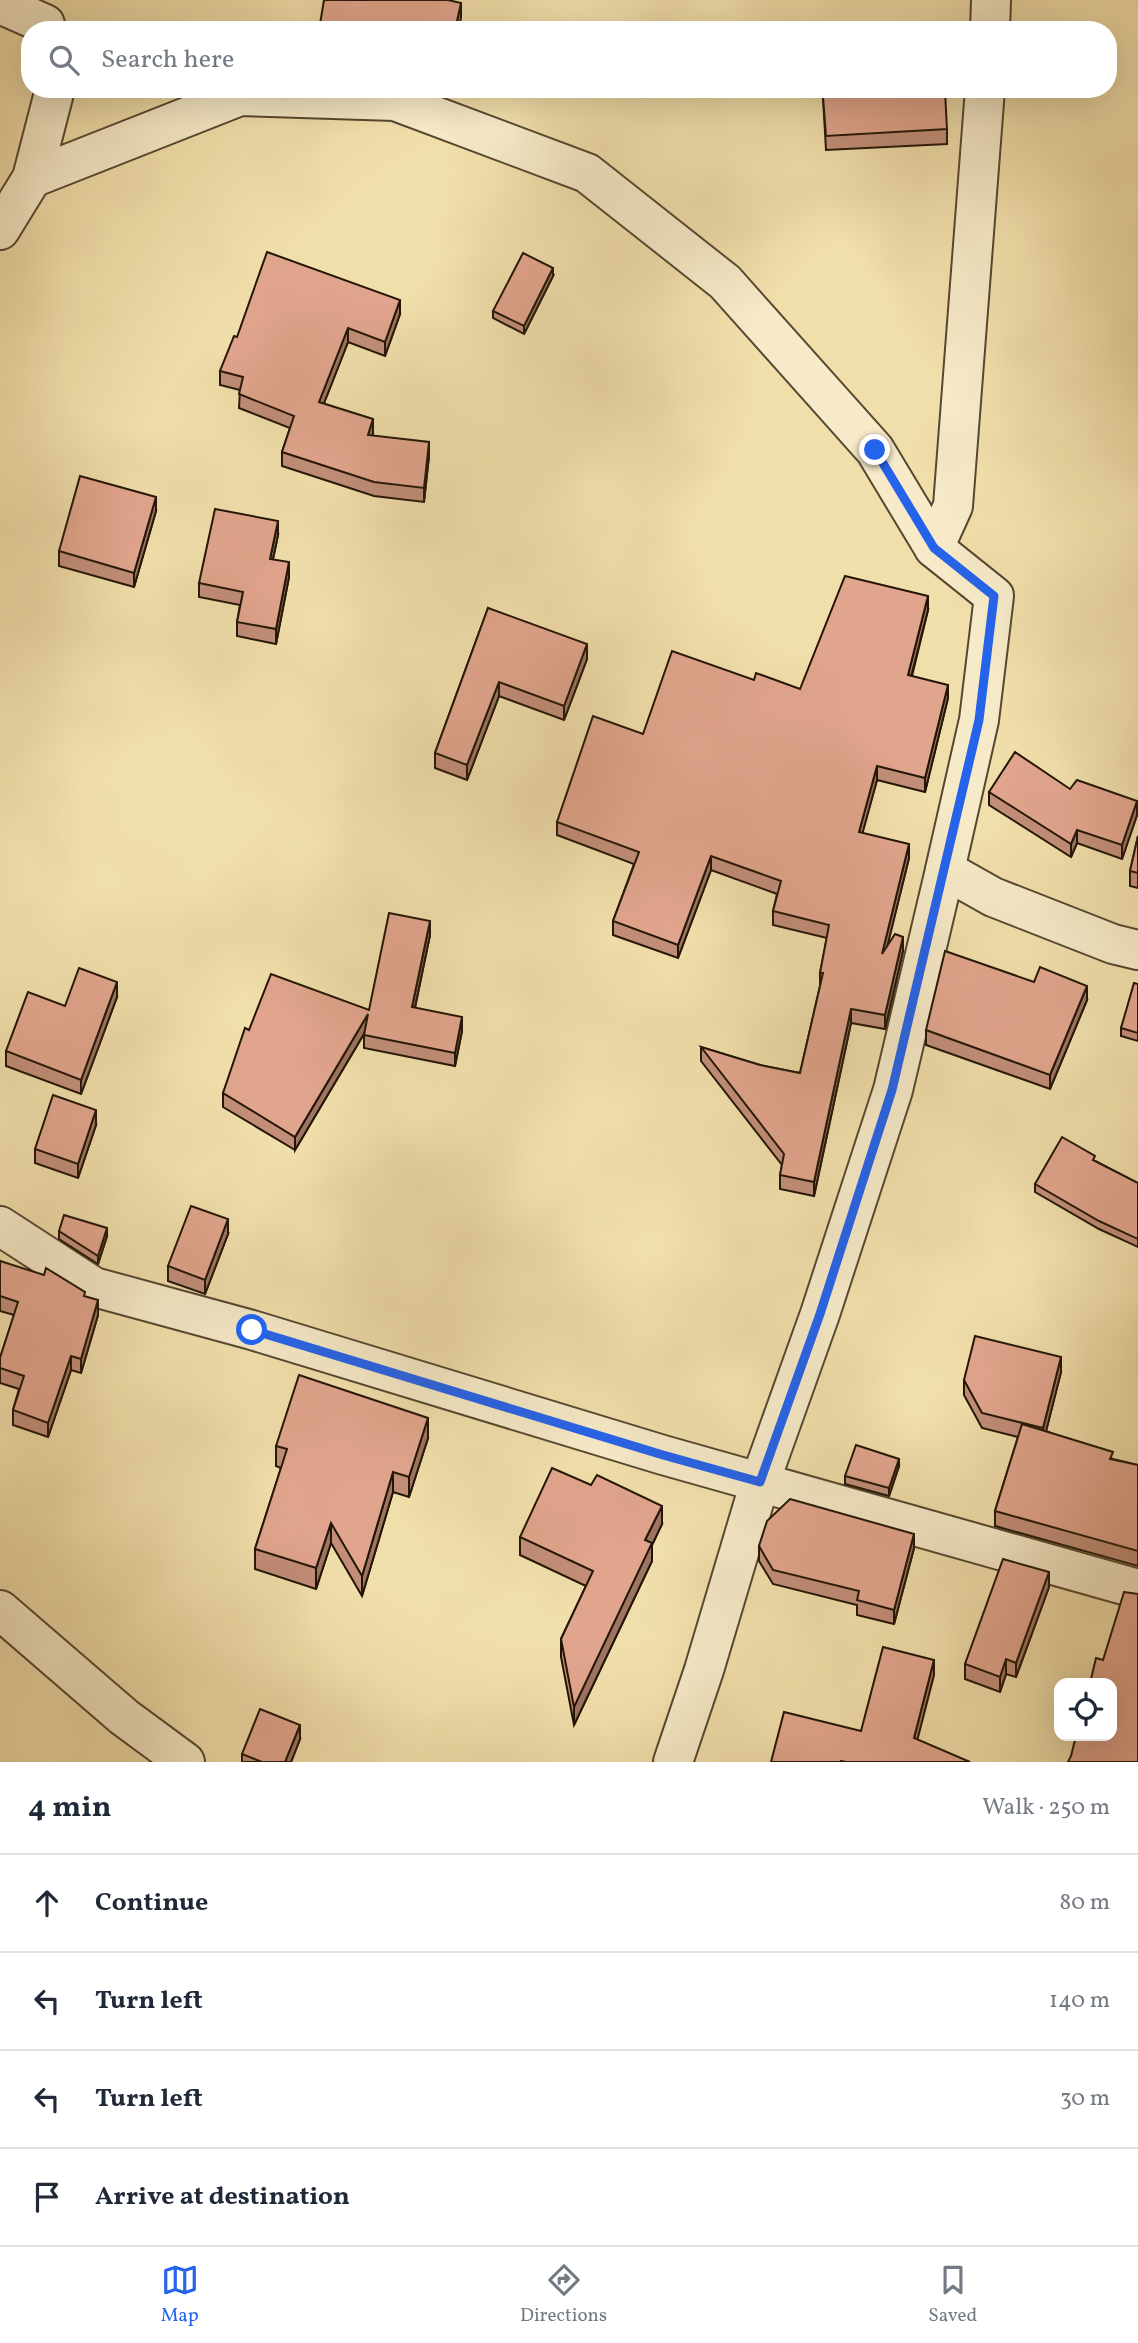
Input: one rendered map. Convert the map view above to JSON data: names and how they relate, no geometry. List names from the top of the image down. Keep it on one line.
{"page":{"search":"Search here","heading":["4 min","Walk · 250 m"],"list":[["Continue","80 m"],["Turn left","140 m"],["Turn left","30 m"],"Arrive at destination"],"nav":["Map","Directions","Saved"]}}
